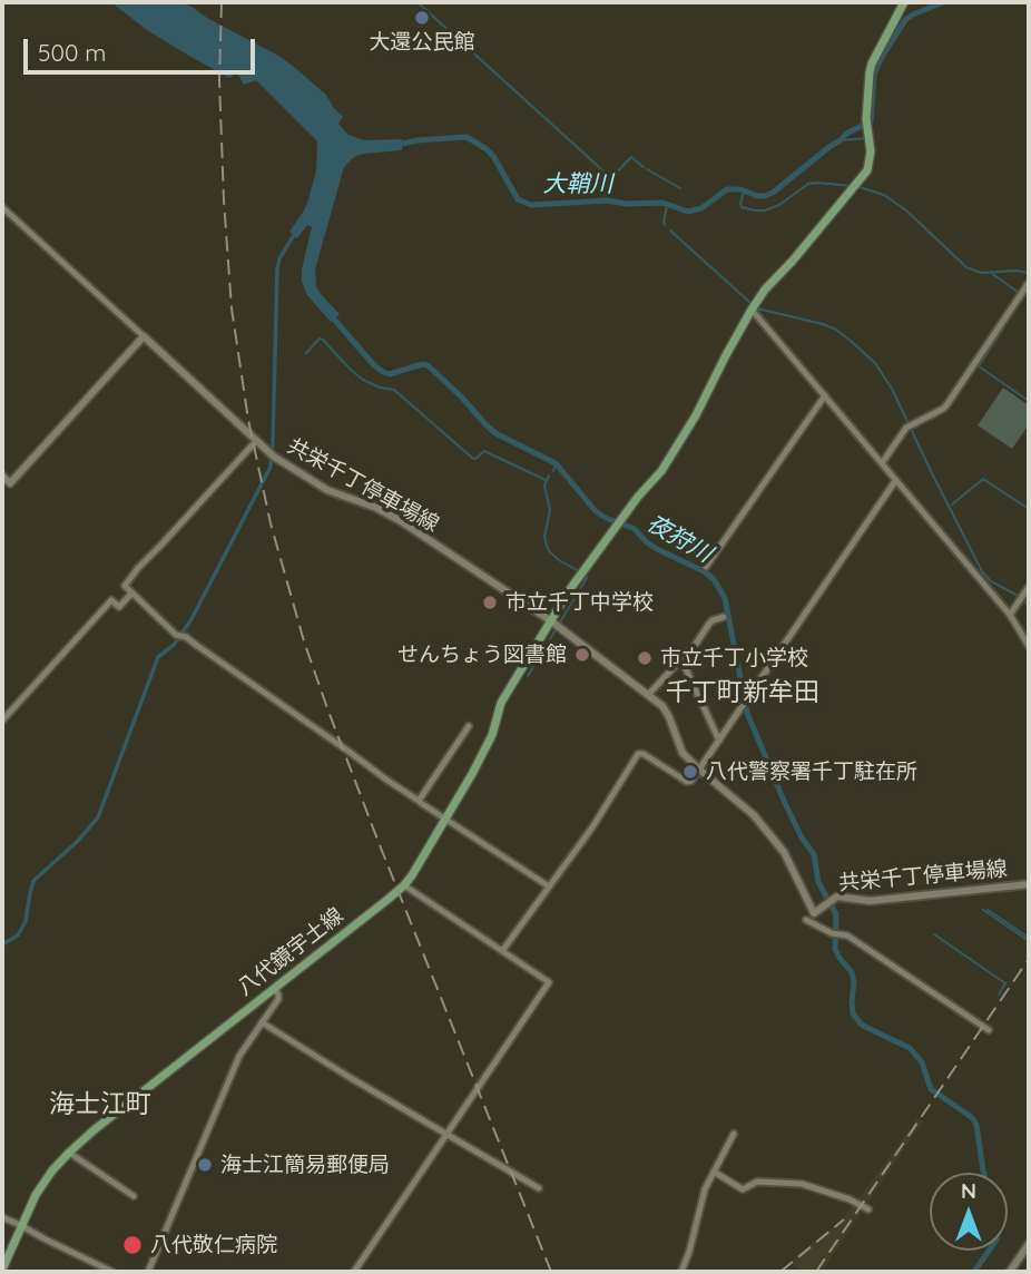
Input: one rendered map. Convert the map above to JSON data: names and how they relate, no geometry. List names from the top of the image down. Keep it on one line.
{"streets":{"main road":["共栄千丁停車場線","八代鏡宇土線"]},"crossings":[["共栄千丁停車場線","八代鏡宇土線"]],"districts":["千丁町新牟田","海士江町"],"water":["大鞘川","夜狩川"],"places":["大還公民館","市立千丁中学校","せんちょう図書館","市立千丁小学校","八代警察署千丁駐在所","海士江簡易郵便局","八代敬仁病院"],"scale_bar":"500 m","north":"top"}
